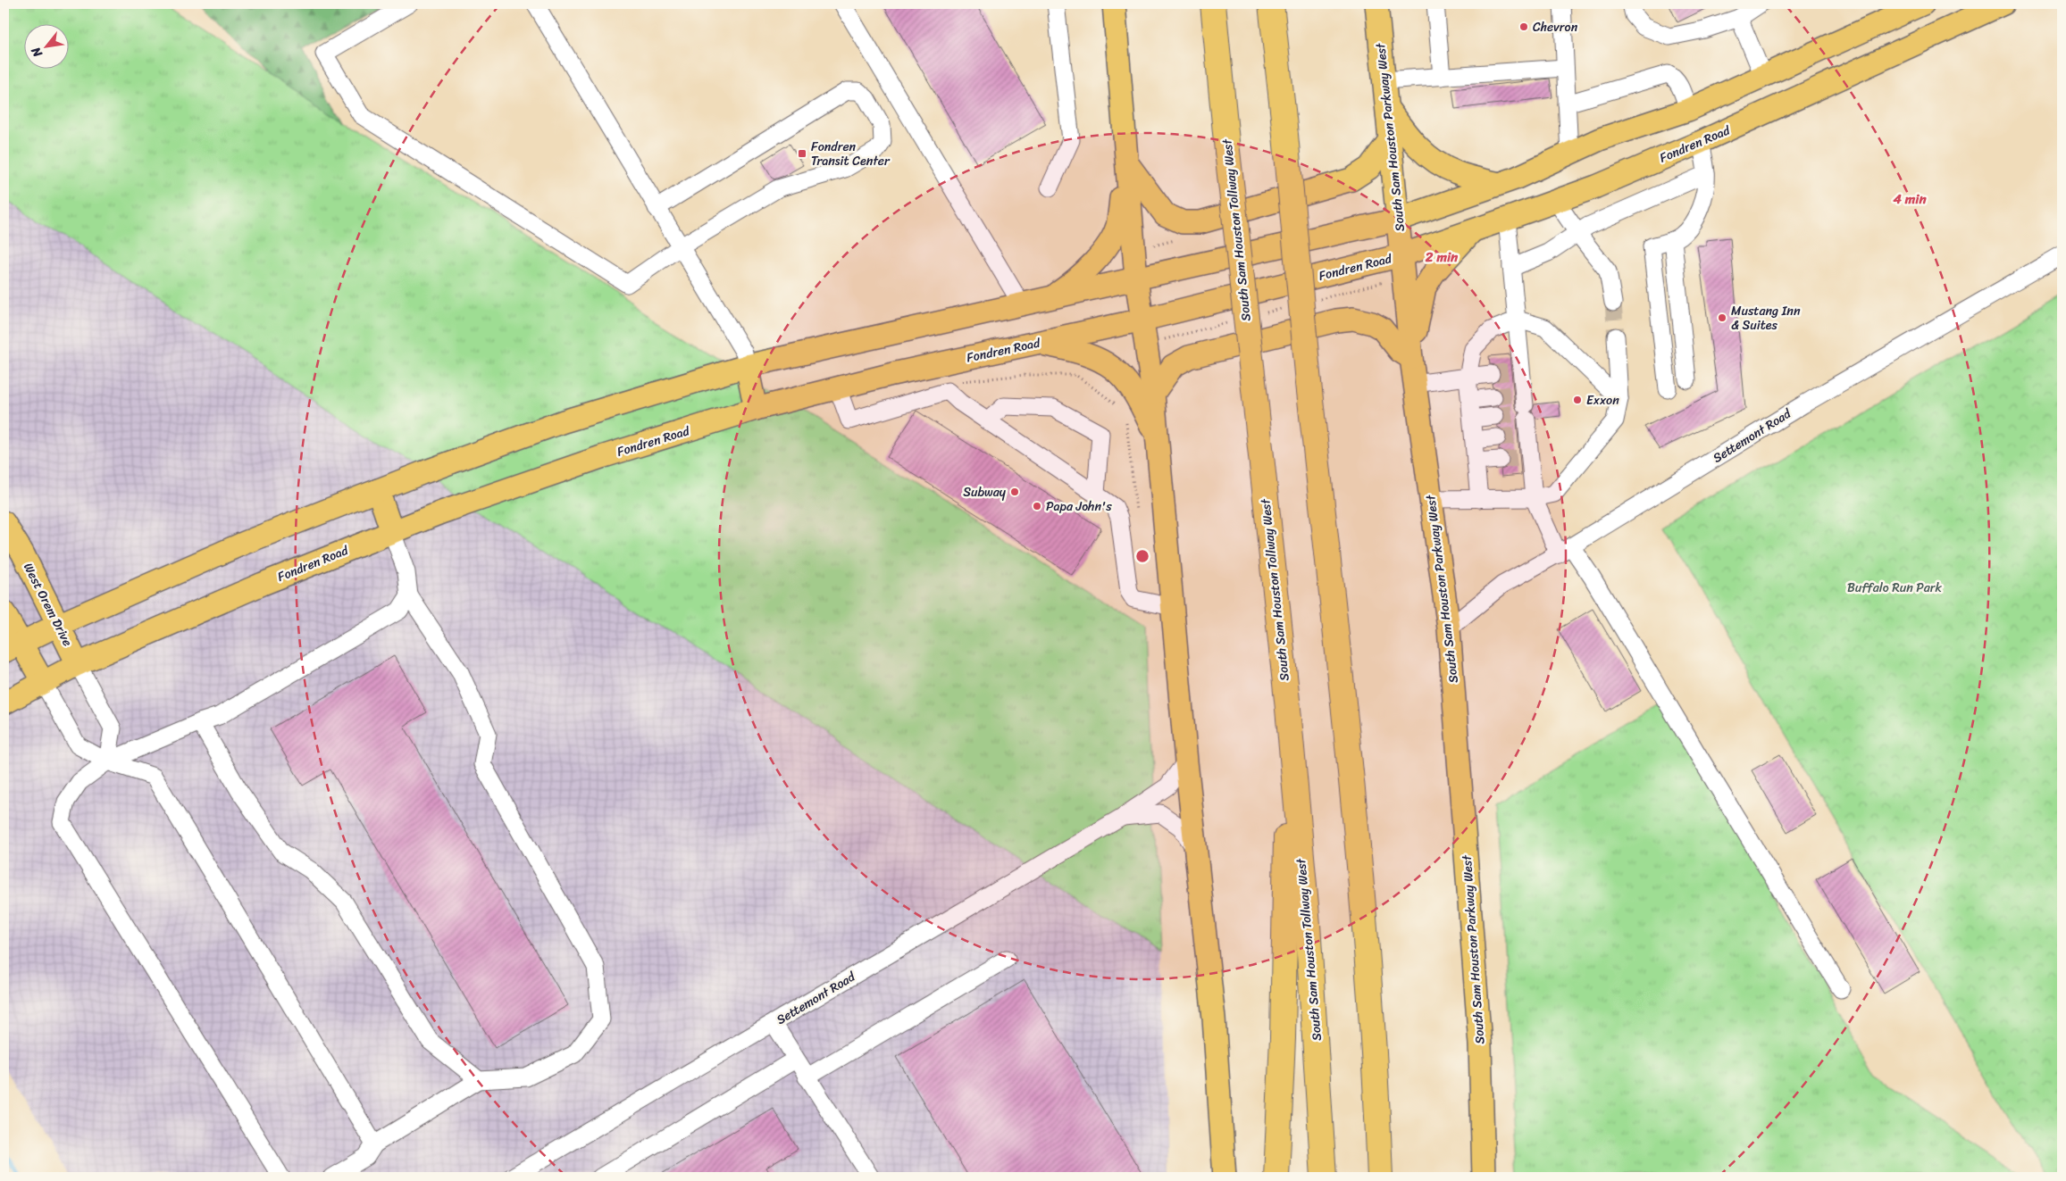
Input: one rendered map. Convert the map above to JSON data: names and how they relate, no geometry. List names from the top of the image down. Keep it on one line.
{"streets":{"highway":["South Sam Houston Tollway West"],"main road":["South Sam Houston Parkway West","Fondren Road","West Orem Drive"],"street":["Settemont Road"]},"crossings":[["South Sam Houston Parkway West","Fondren Road"],["South Sam Houston Parkway West","Settemont Road"],["Fondren Road","West Orem Drive"]],"parks":["Buffalo Run Park"],"places":{"other":["Chevron","Mustang Inn & Suites","Exxon","Subway","Papa John's"],"transit":["Fondren Transit Center"]},"north":"bottom left","rings":["4 min","2 min"]}
